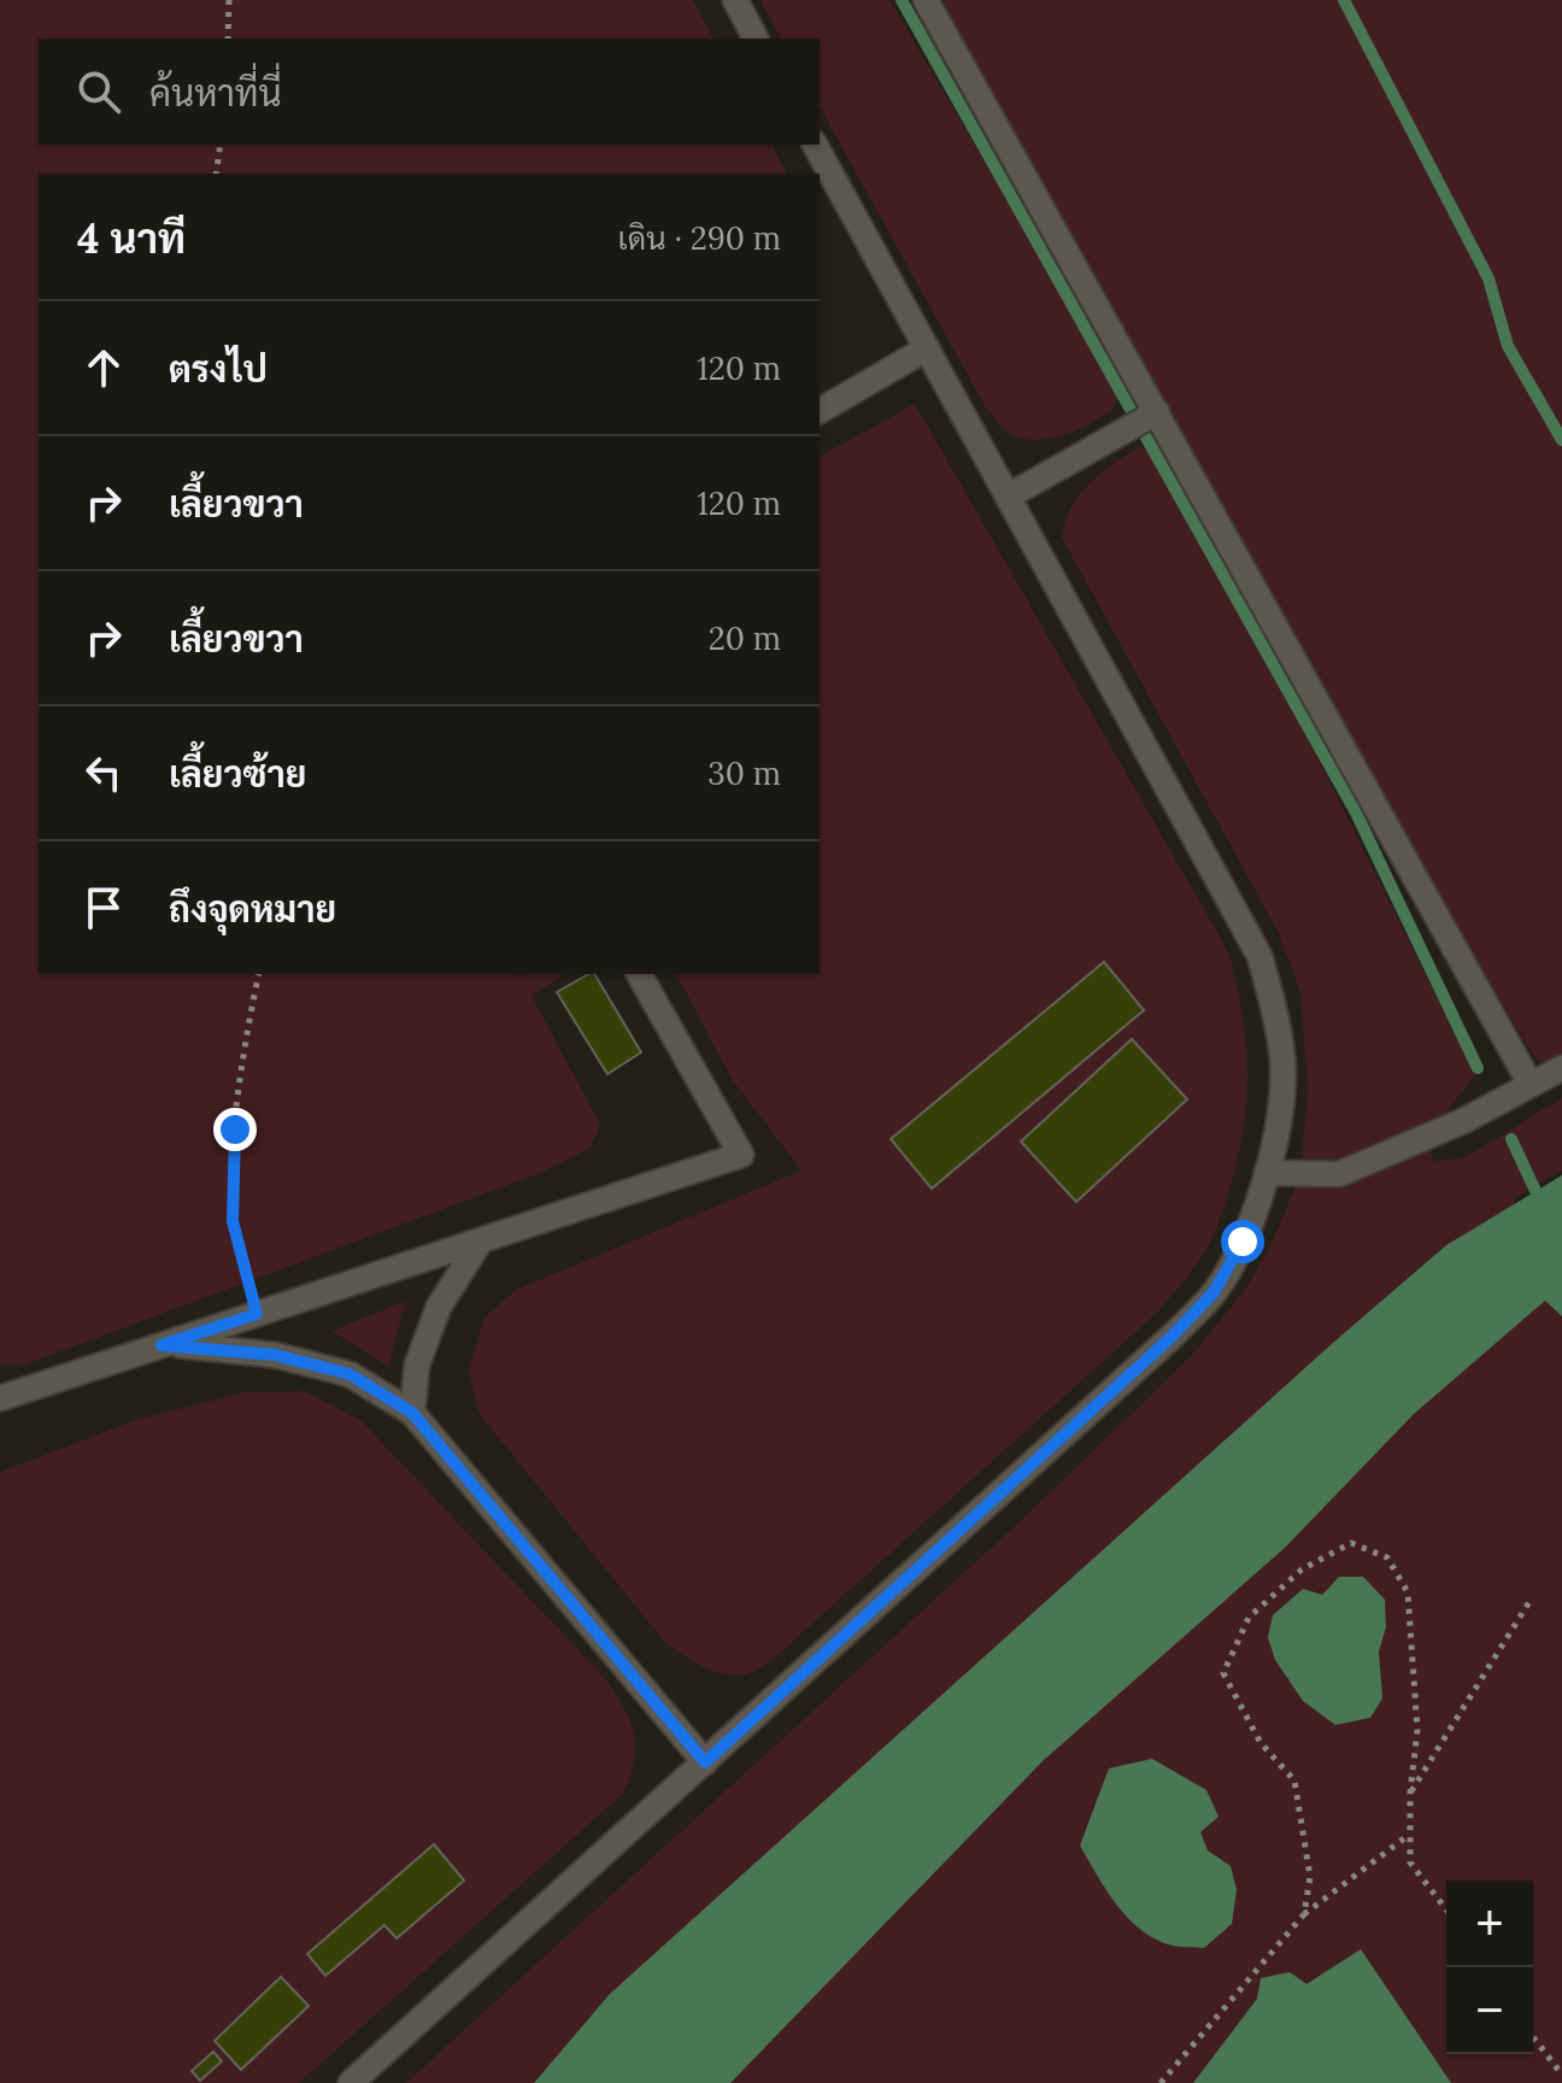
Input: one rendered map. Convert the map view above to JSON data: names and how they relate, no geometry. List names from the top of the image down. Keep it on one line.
{"page":{"search":"ค้นหาที่นี่","heading":["4 นาที","เดิน · 290 m"],"list":[["ตรงไป","120 m"],["เลี้ยวขวา","120 m"],["เลี้ยวขวา","20 m"],["เลี้ยวซ้าย","30 m"],"ถึงจุดหมาย"],"map_buttons":["+","−"]}}
